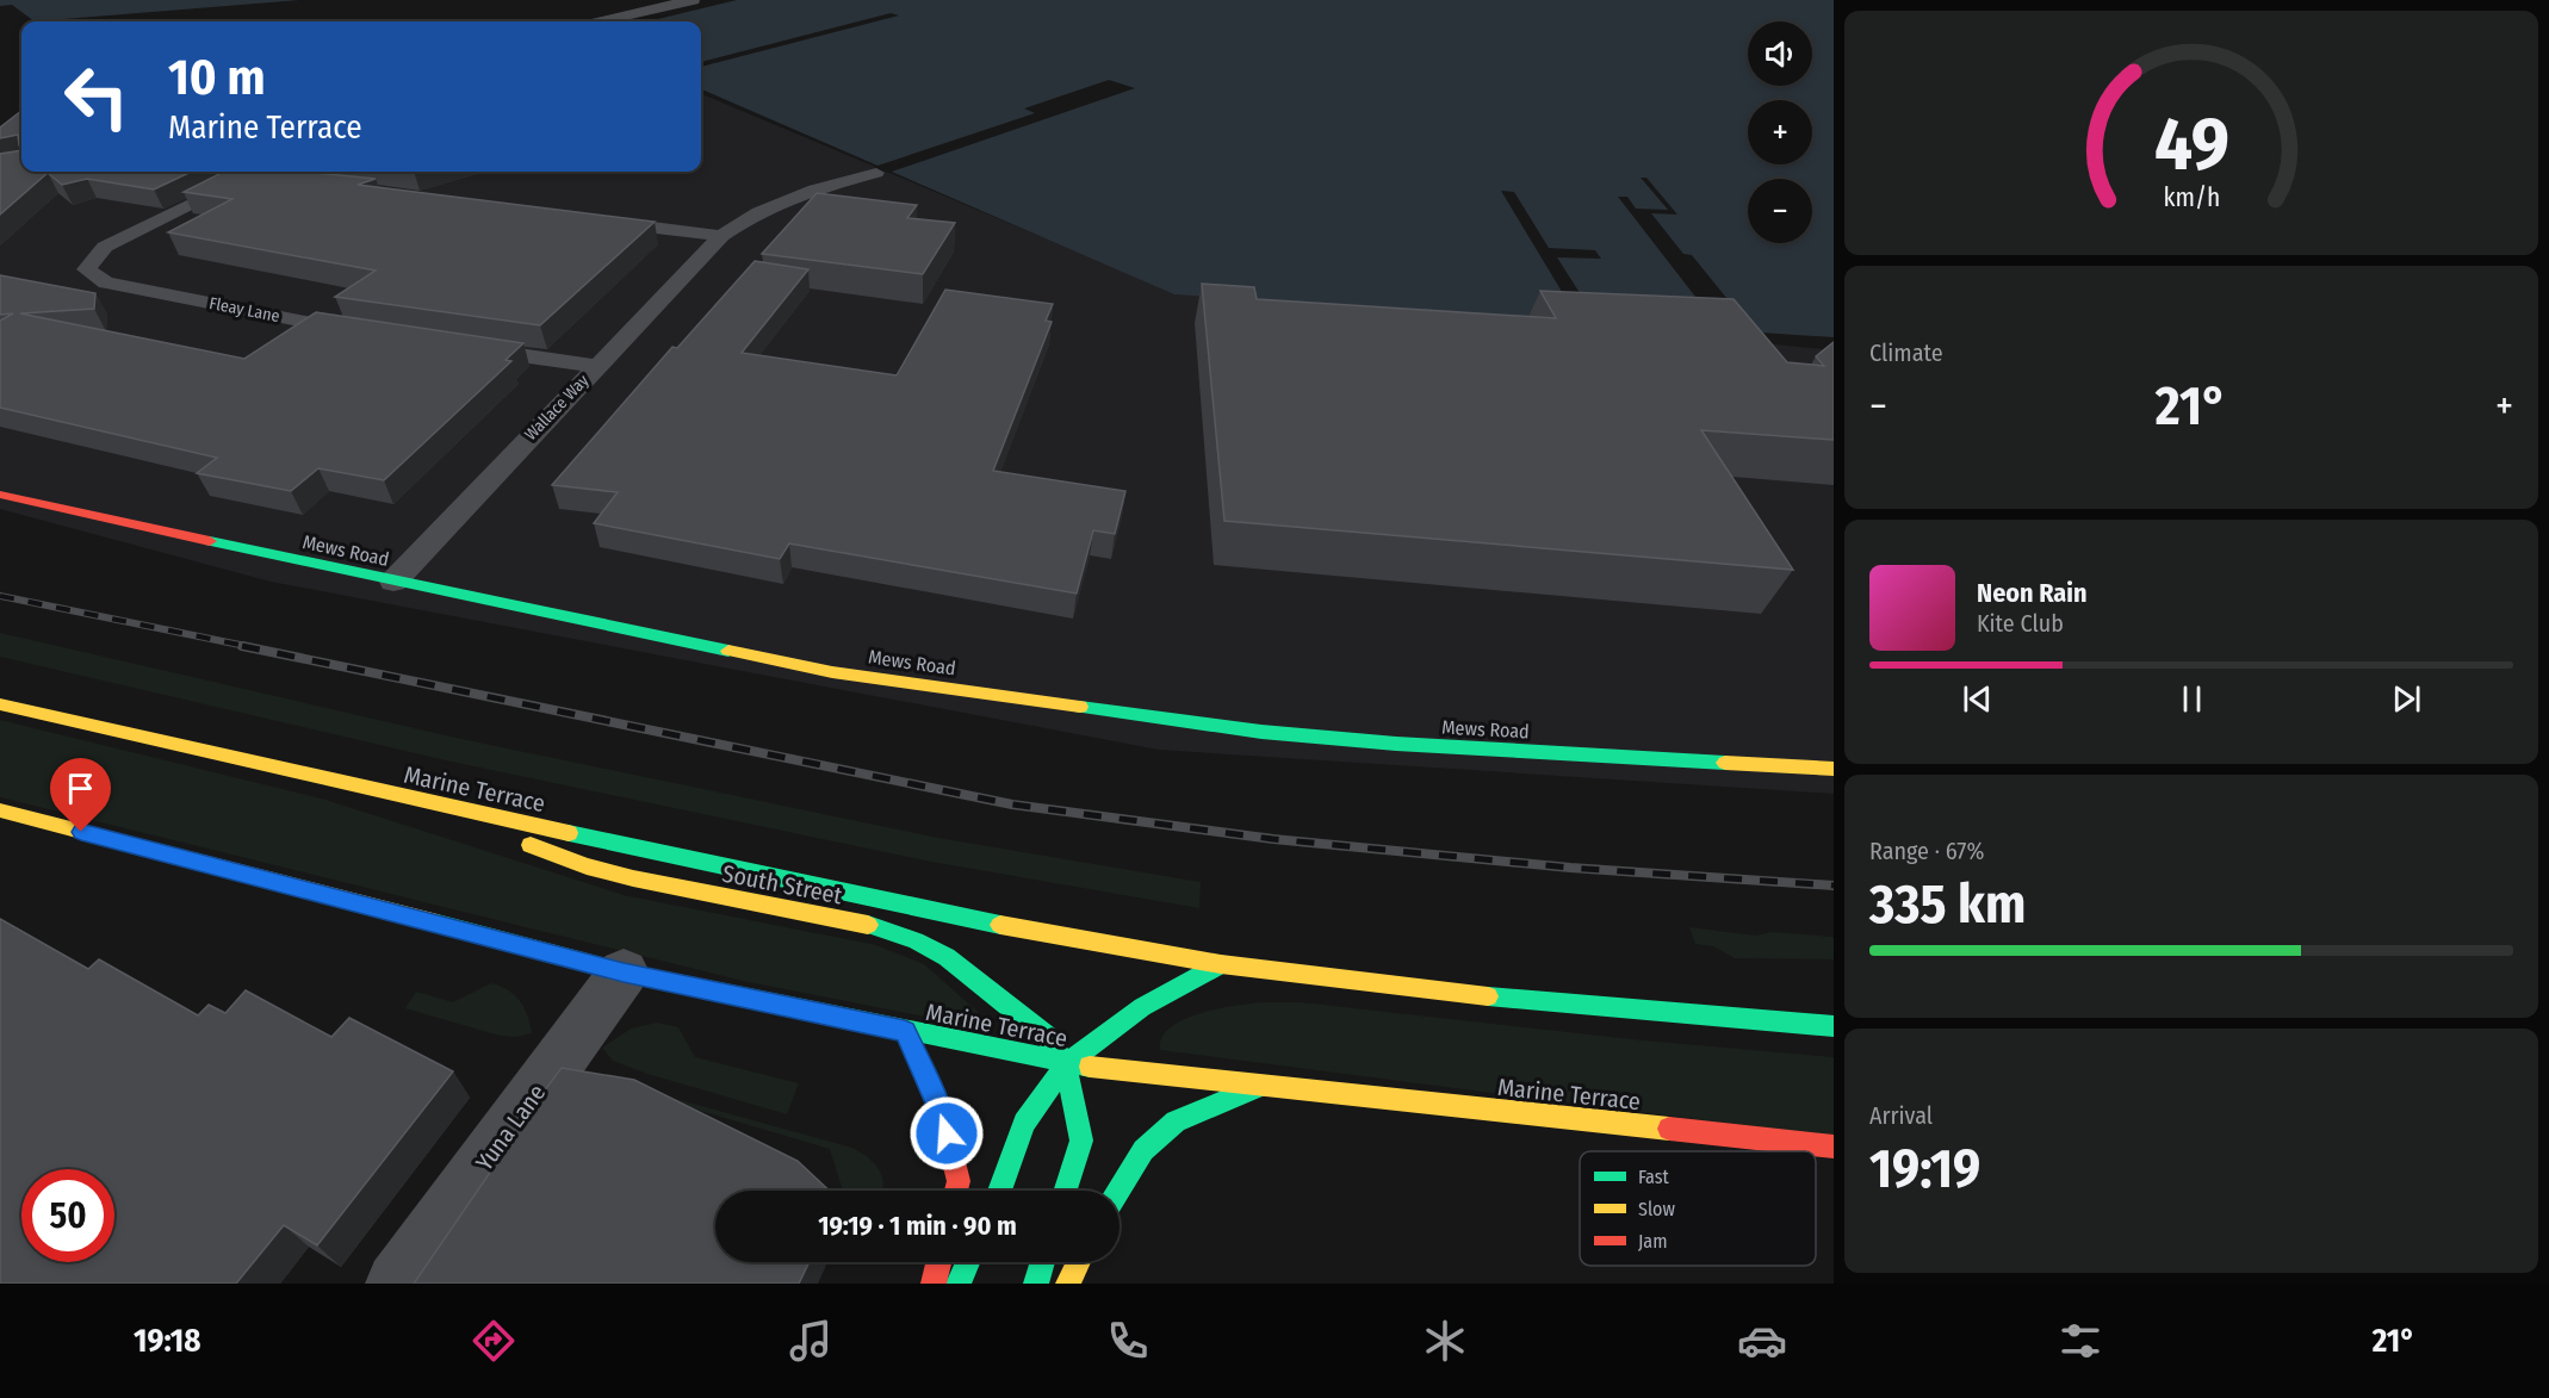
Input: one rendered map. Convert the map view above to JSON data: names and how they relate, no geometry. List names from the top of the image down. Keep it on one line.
{"streets":{"street":["Mews Road","Marine Terrace","South Street","Yuna Lane"],"lane":["Fleay Lane","Wallace Way"]},"crossings":[["Wallace Way","Mews Road"],["Marine Terrace","South Street"],["Marine Terrace","Yuna Lane"]],"legend":["Fast","Slow","Jam"],"page":{"map_buttons":["+","−"],"turn":["10 m","Marine Terrace"],"tile":["Climate",["Range · 67%","335 km"],["Arrival","19:19"]],"heat":["−","21°","+"],"song":["Neon Rain","Kite Club"],"limit":"50","trip":"19:19 · 1 min · 90 m","tabs":["19:18","21°"],"gauge":["49","km/h"]}}
